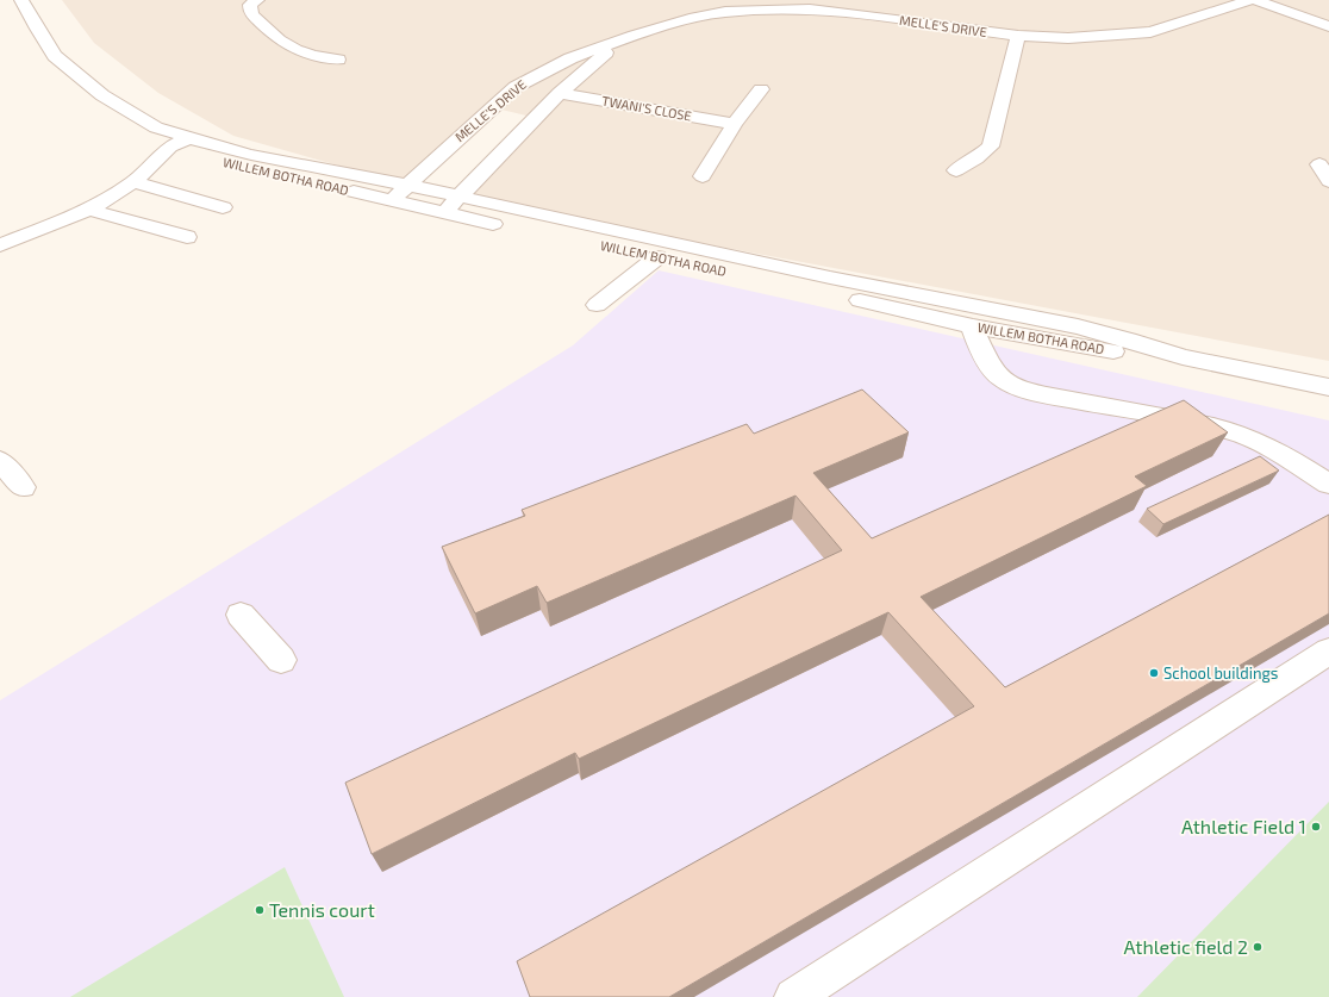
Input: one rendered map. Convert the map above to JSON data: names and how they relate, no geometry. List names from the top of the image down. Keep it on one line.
{"streets":{"street":["MELLE'S DRIVE","TWANI'S CLOSE","WILLEM BOTHA ROAD"]},"crossings":[["MELLE'S DRIVE","TWANI'S CLOSE"],["MELLE'S DRIVE","WILLEM BOTHA ROAD"]],"places":["School buildings","Athletic Field 1","Tennis court","Athletic field 2"]}
